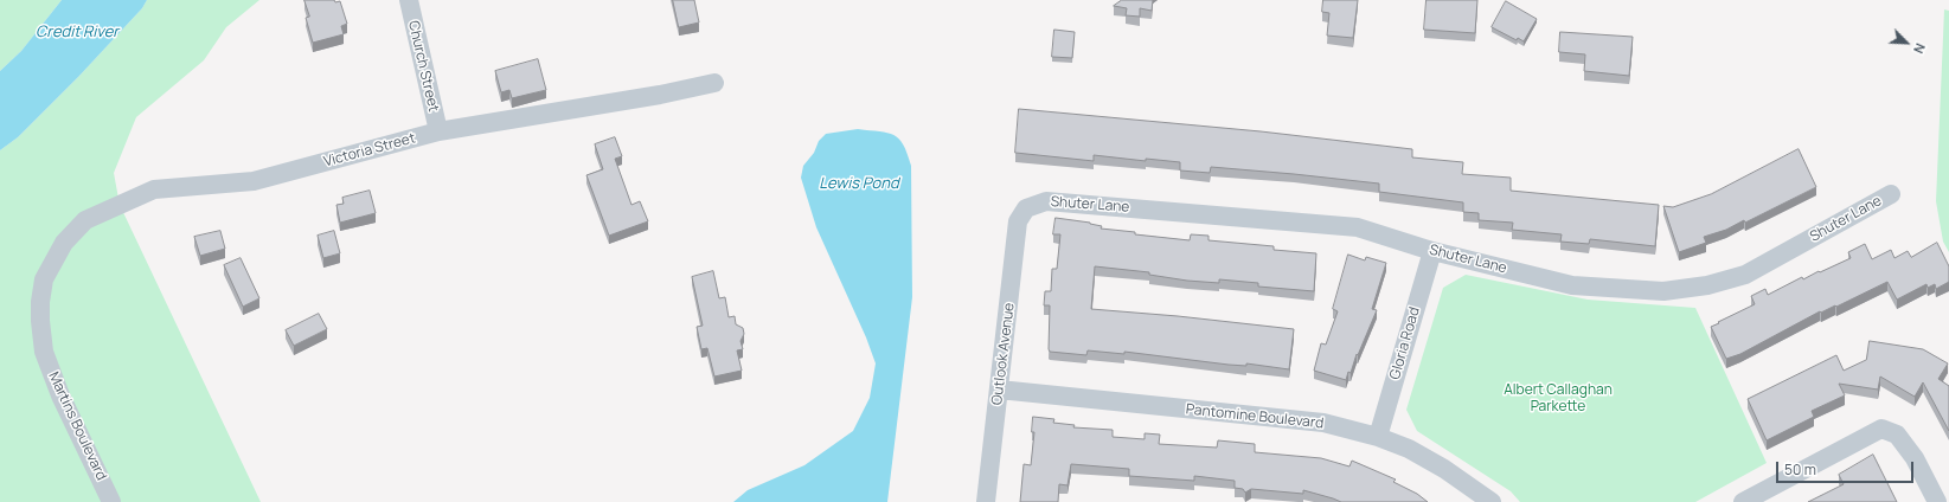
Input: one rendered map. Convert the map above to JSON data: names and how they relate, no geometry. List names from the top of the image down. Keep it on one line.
{"streets":{"street":["Church Street","Victoria Street","Shuter Lane","Gloria Road","Outlook Avenue","Pantomine Boulevard","Martins Boulevard"]},"crossings":[["Church Street","Victoria Street"],["Victoria Street","Martins Boulevard"],["Shuter Lane","Gloria Road"],["Shuter Lane","Outlook Avenue"],["Gloria Road","Pantomine Boulevard"],["Outlook Avenue","Pantomine Boulevard"]],"water":["Credit River","Lewis Pond"],"parks":["Albert Callaghan Parkette"],"scale_bar":"50 m","north":"bottom right"}
